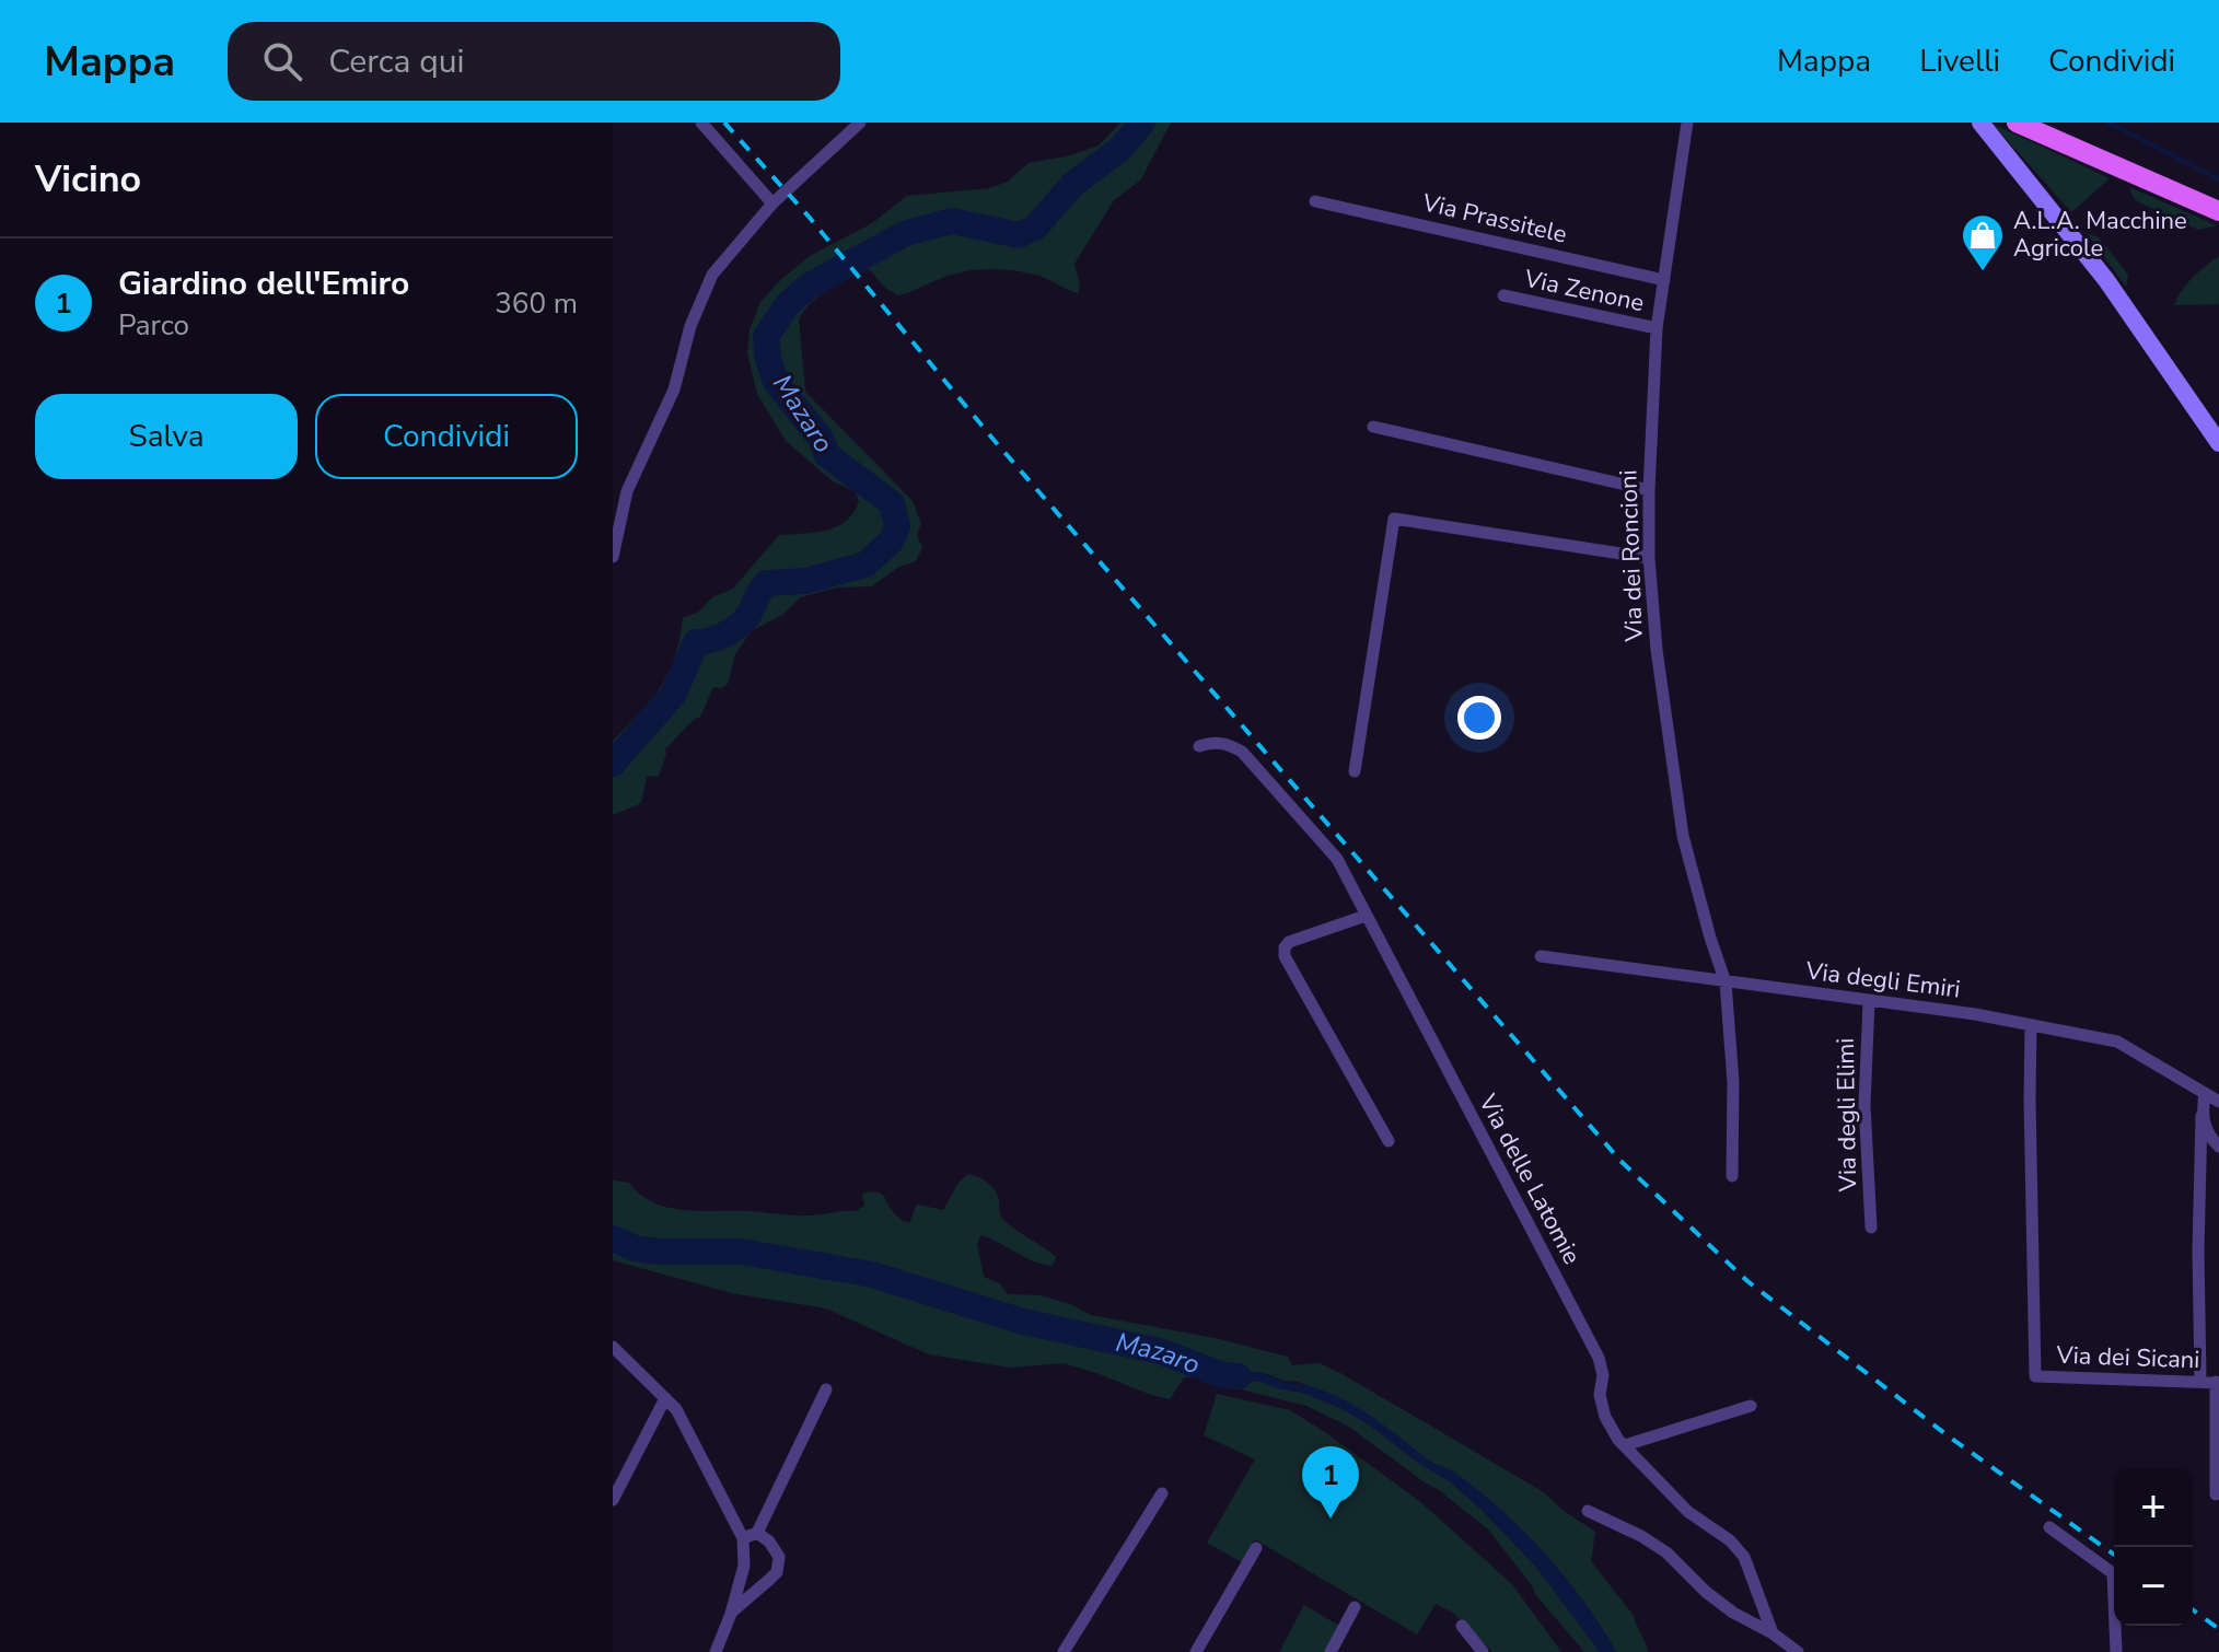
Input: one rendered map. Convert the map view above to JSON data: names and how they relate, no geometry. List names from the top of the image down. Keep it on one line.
{"streets":{"street":["Via Prassitele","Via Zenone","Via dei Roncioni","Via degli Emiri","Via degli Elimi","Via delle Latomie","Via dei Sicani"]},"crossings":[["Via Prassitele","Via dei Roncioni"],["Via Zenone","Via dei Roncioni"],["Via dei Roncioni","Via degli Emiri"],["Via degli Emiri","Via degli Elimi"],["Via degli Emiri","Via dei Sicani"]],"water":["Mazaro"],"places":{"shop":["A.L.A. Macchine Agricole"]},"page":{"header":"Mappa","search":"Cerca qui","nav":["Mappa","Livelli","Condividi"],"heading":"Vicino","list":[{"mark":"1","name":"Giardino dell'Emiro","note":"Parco","value":"360 m"}],"buttons":["Salva","Condividi"],"pins":"1","map_buttons":["+","−"]}}
